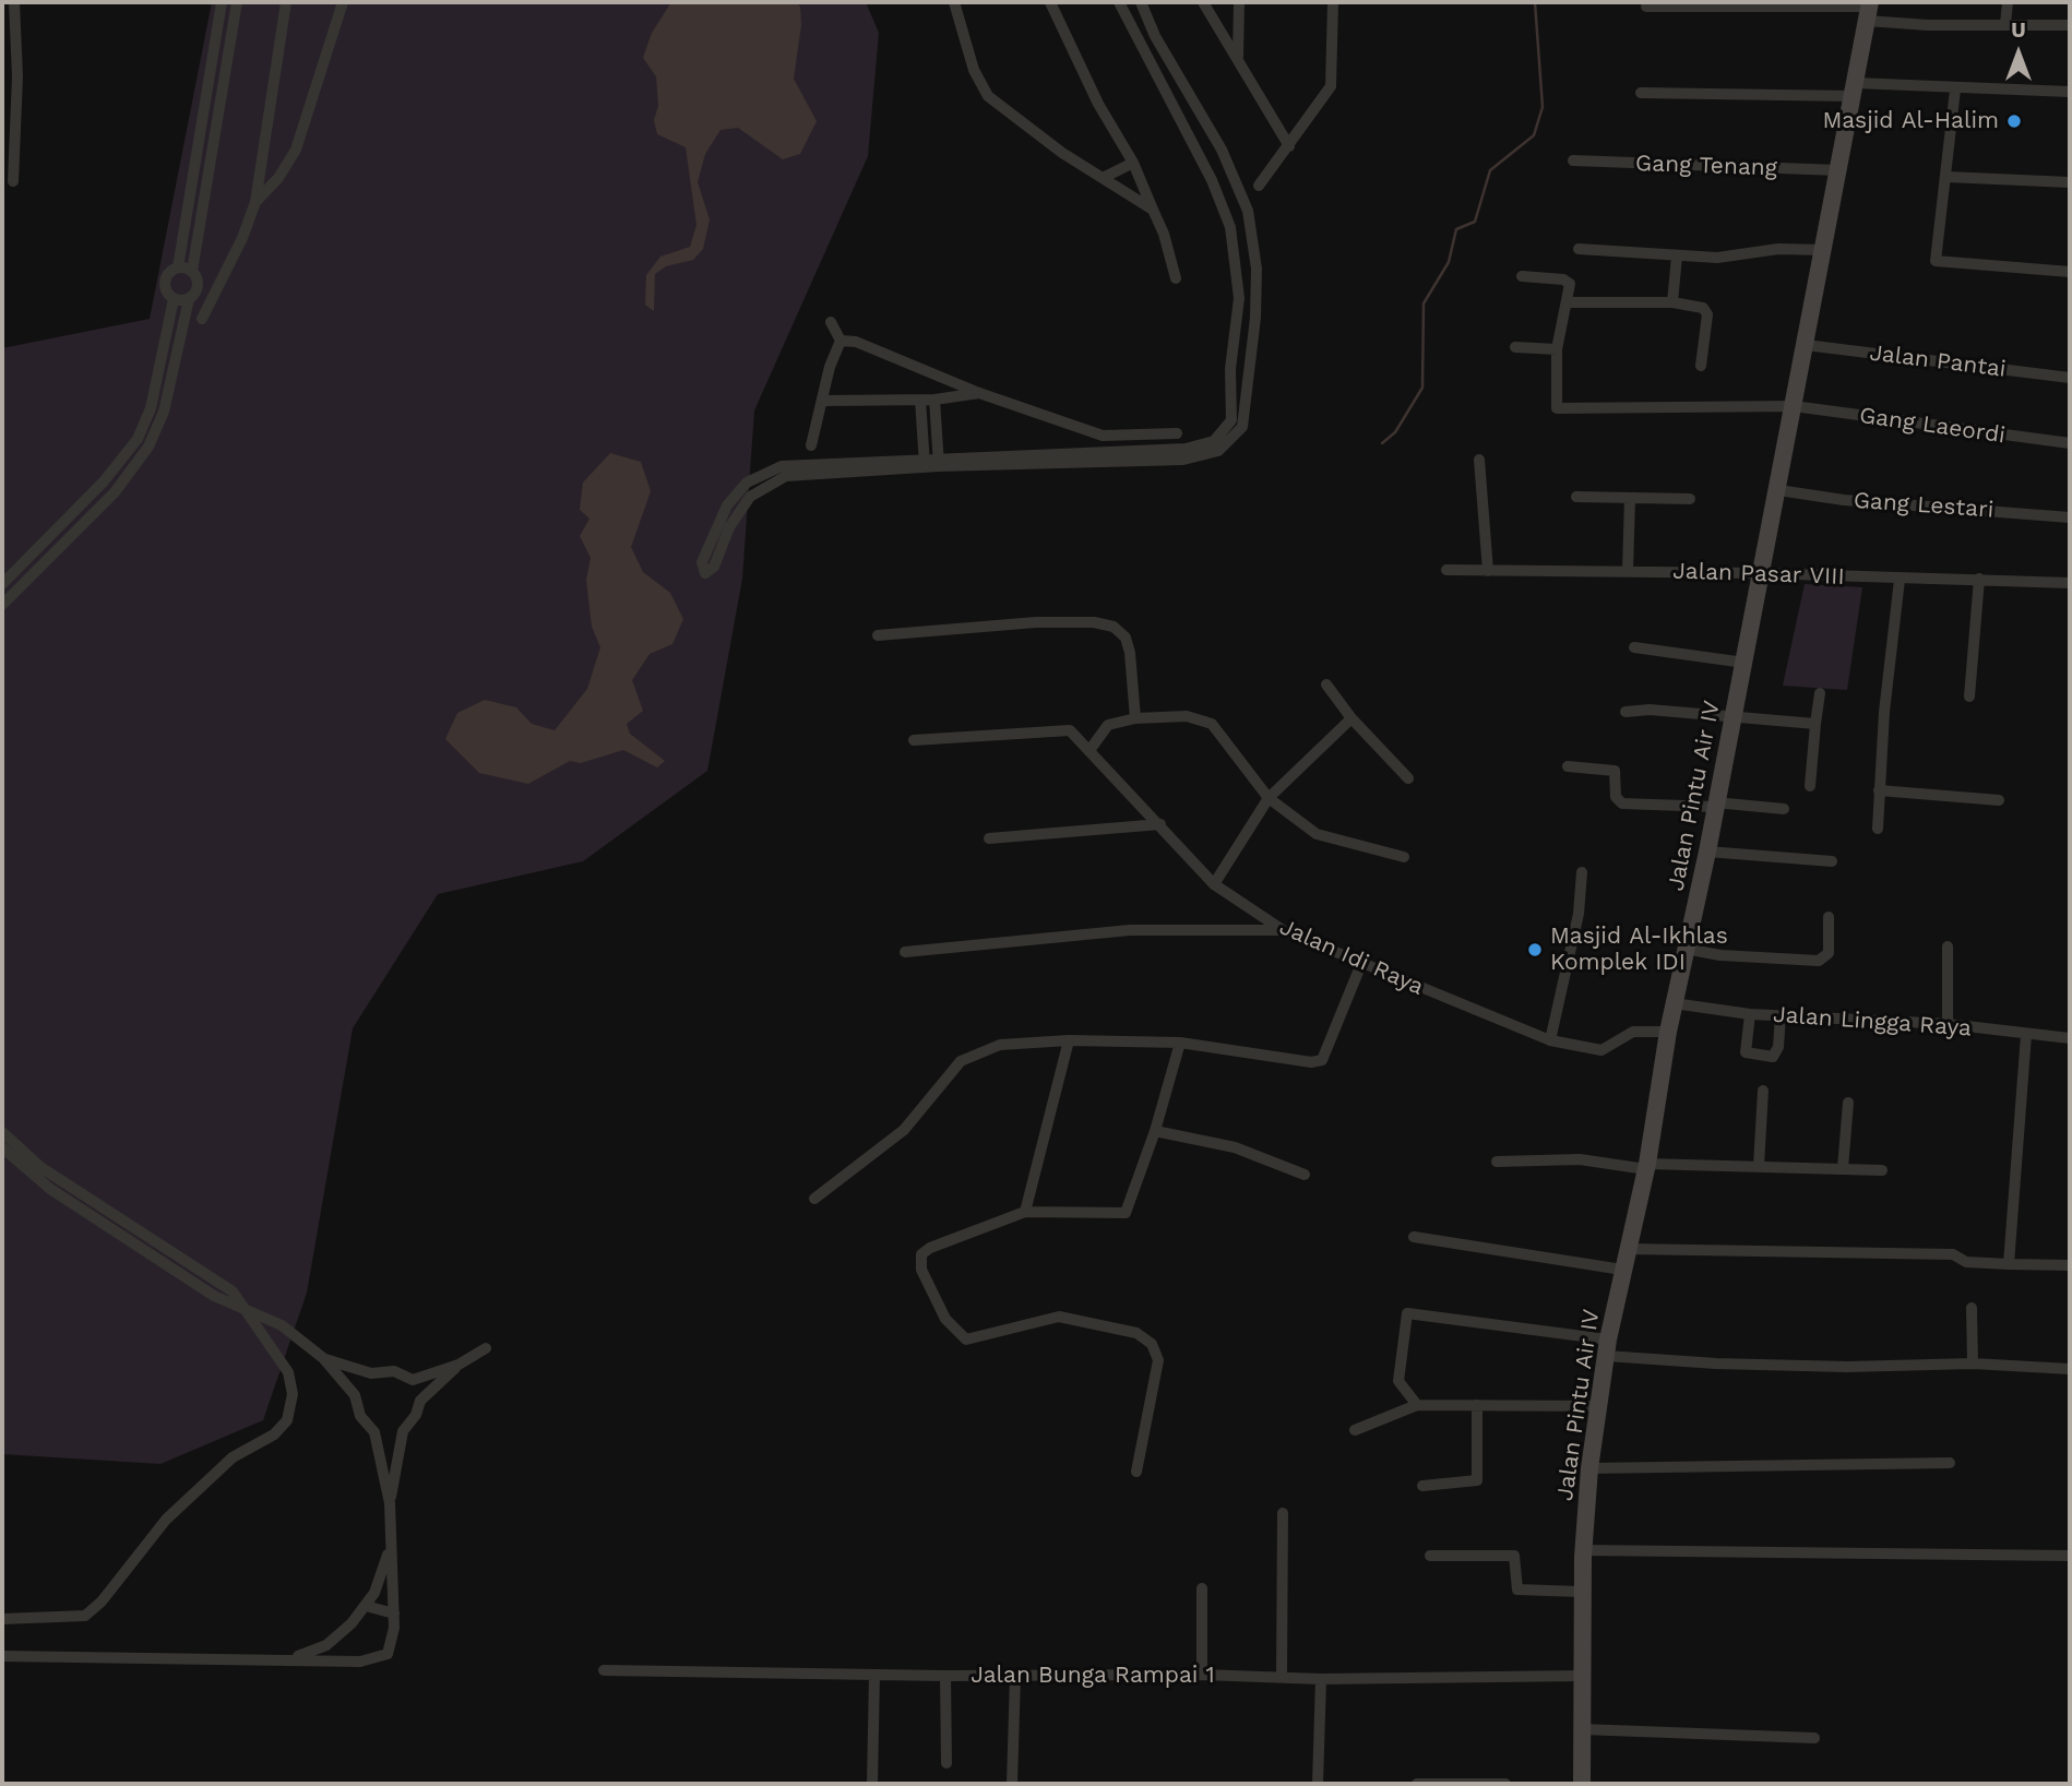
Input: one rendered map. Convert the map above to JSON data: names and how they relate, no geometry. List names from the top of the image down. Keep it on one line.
{"streets":{"main road":["Jalan Pintu Air IV"],"street":["Gang Tenang","Jalan Pantai","Gang Laeordi","Gang Lestari","Jalan Pasar VIII","Jalan Idi Raya","Jalan Lingga Raya","Jalan Bunga Rampai 1"]},"crossings":[["Gang Tenang","Jalan Pintu Air IV"],["Jalan Pantai","Jalan Pintu Air IV"],["Gang Laeordi","Jalan Pintu Air IV"],["Gang Lestari","Jalan Pintu Air IV"],["Jalan Pasar VIII","Jalan Pintu Air IV"],["Jalan Pintu Air IV","Jalan Idi Raya"],["Jalan Pintu Air IV","Jalan Lingga Raya"],["Jalan Pintu Air IV","Jalan Bunga Rampai 1"]],"places":["Masjid Al-Halim","Masjid Al-Ikhlas Komplek IDI"],"north":"top"}
